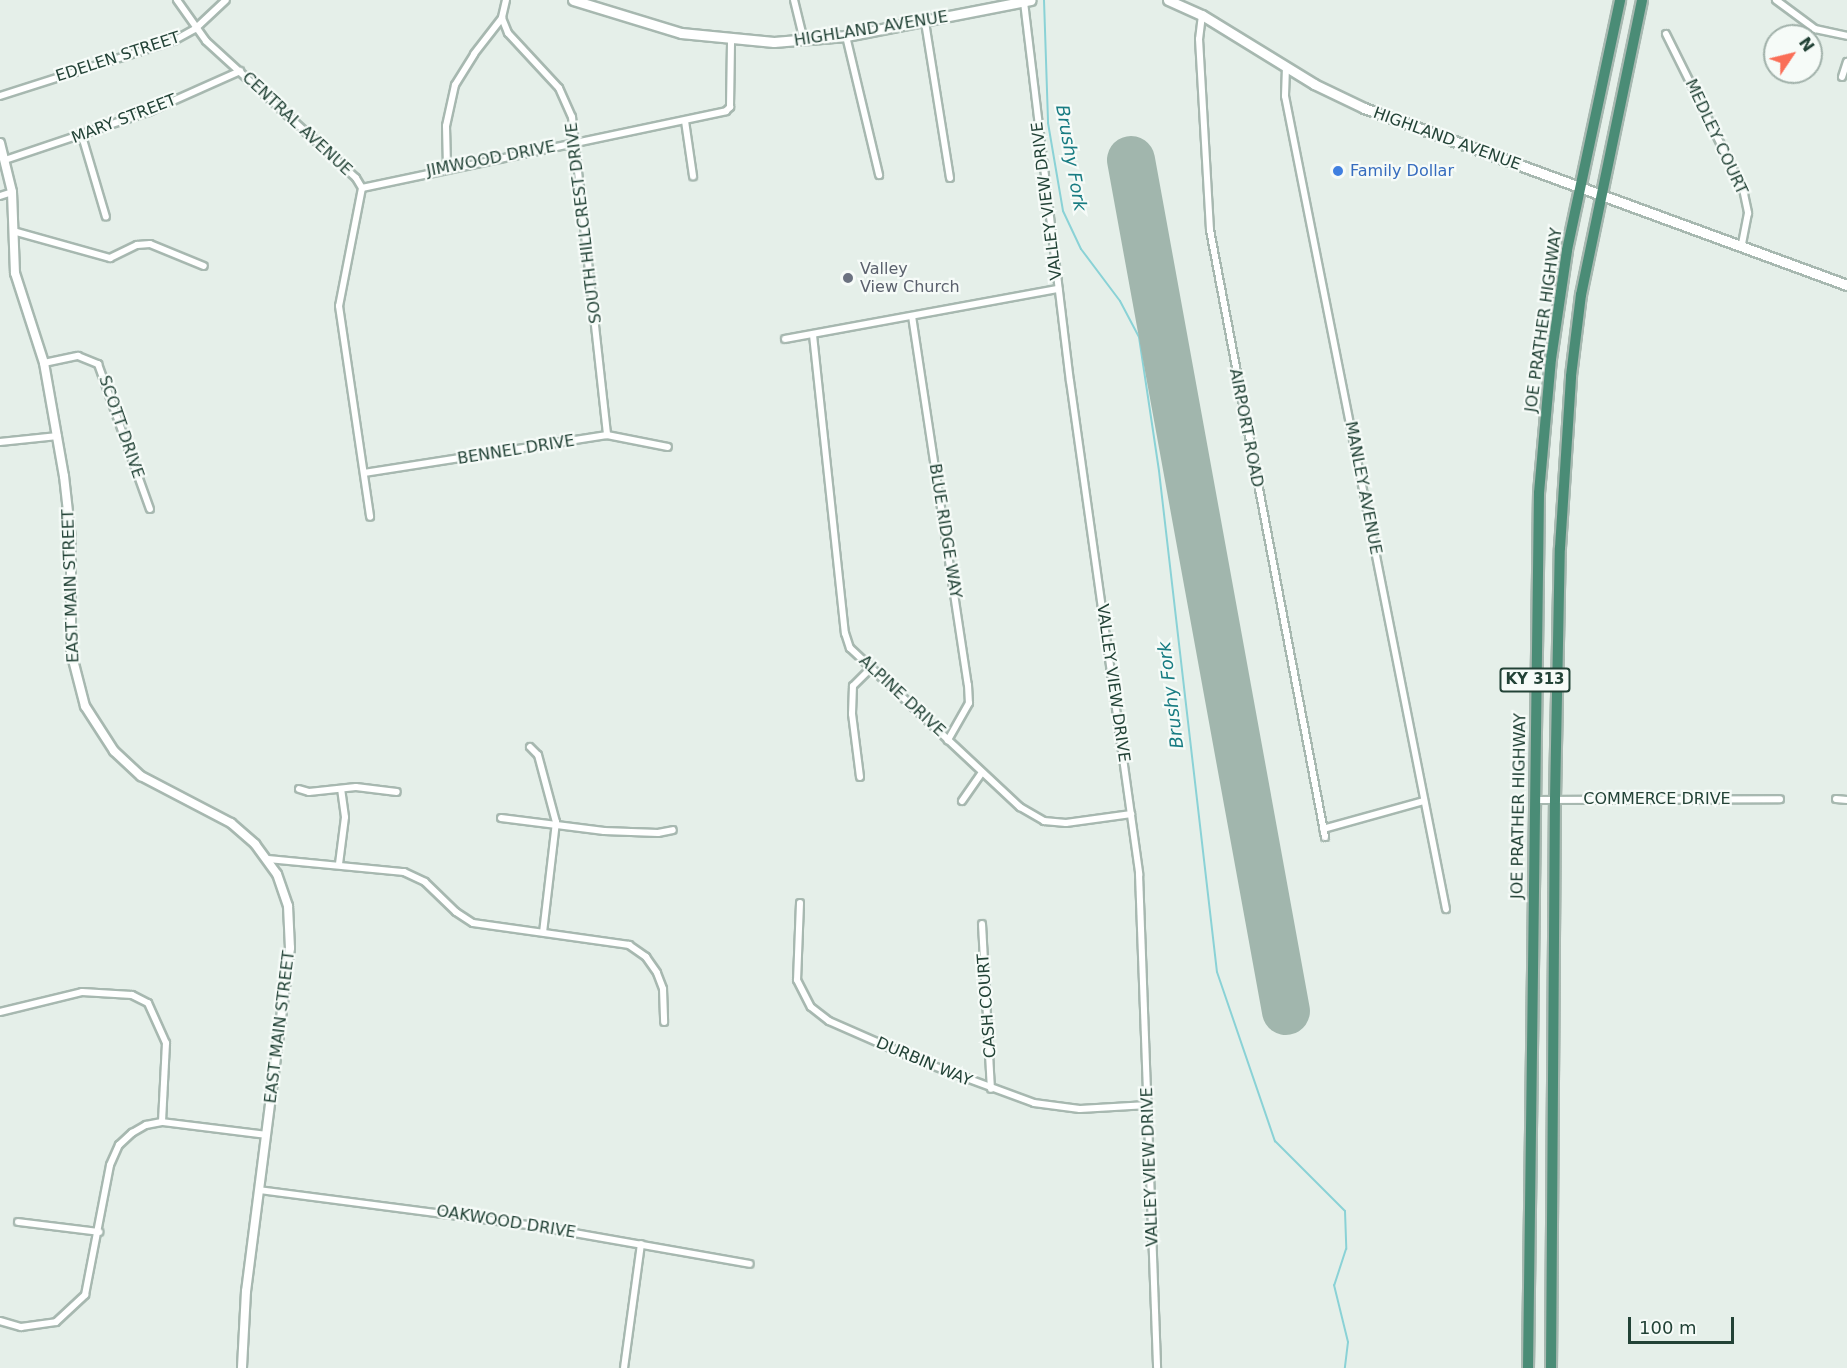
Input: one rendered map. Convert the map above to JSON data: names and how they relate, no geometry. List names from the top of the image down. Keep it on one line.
{"streets":{"highway":["JOE PRATHER HIGHWAY","KY 313"],"main road":["HIGHLAND AVENUE"],"street":["EDELEN STREET","MARY STREET","CENTRAL AVENUE","MEDLEY COURT","JIMWOOD DRIVE","VALLEY VIEW DRIVE","SOUTH HILLCREST DRIVE","SCOTT DRIVE","AIRPORT ROAD","BENNEL DRIVE","MANLEY AVENUE","BLUE RIDGE WAY","EAST MAIN STREET","ALPINE DRIVE","COMMERCE DRIVE","CASH COURT","DURBIN WAY","OAKWOOD DRIVE"]},"crossings":[["HIGHLAND AVENUE","MEDLEY COURT"],["HIGHLAND AVENUE","JIMWOOD DRIVE"],["HIGHLAND AVENUE","VALLEY VIEW DRIVE"],["HIGHLAND AVENUE","JOE PRATHER HIGHWAY"],["HIGHLAND AVENUE","AIRPORT ROAD"],["HIGHLAND AVENUE","MANLEY AVENUE"],["EDELEN STREET","CENTRAL AVENUE"],["MARY STREET","CENTRAL AVENUE"],["MARY STREET","EAST MAIN STREET"],["CENTRAL AVENUE","JIMWOOD DRIVE"],["CENTRAL AVENUE","BENNEL DRIVE"],["JIMWOOD DRIVE","SOUTH HILLCREST DRIVE"],["VALLEY VIEW DRIVE","ALPINE DRIVE"],["VALLEY VIEW DRIVE","DURBIN WAY"],["SOUTH HILLCREST DRIVE","BENNEL DRIVE"],["JOE PRATHER HIGHWAY","COMMERCE DRIVE"],["SCOTT DRIVE","EAST MAIN STREET"],["BLUE RIDGE WAY","ALPINE DRIVE"],["EAST MAIN STREET","OAKWOOD DRIVE"],["CASH COURT","DURBIN WAY"]],"water":["Brushy Fork"],"places":["Family Dollar","Valley View Church"],"scale_bar":"100 m","north":"top right"}
